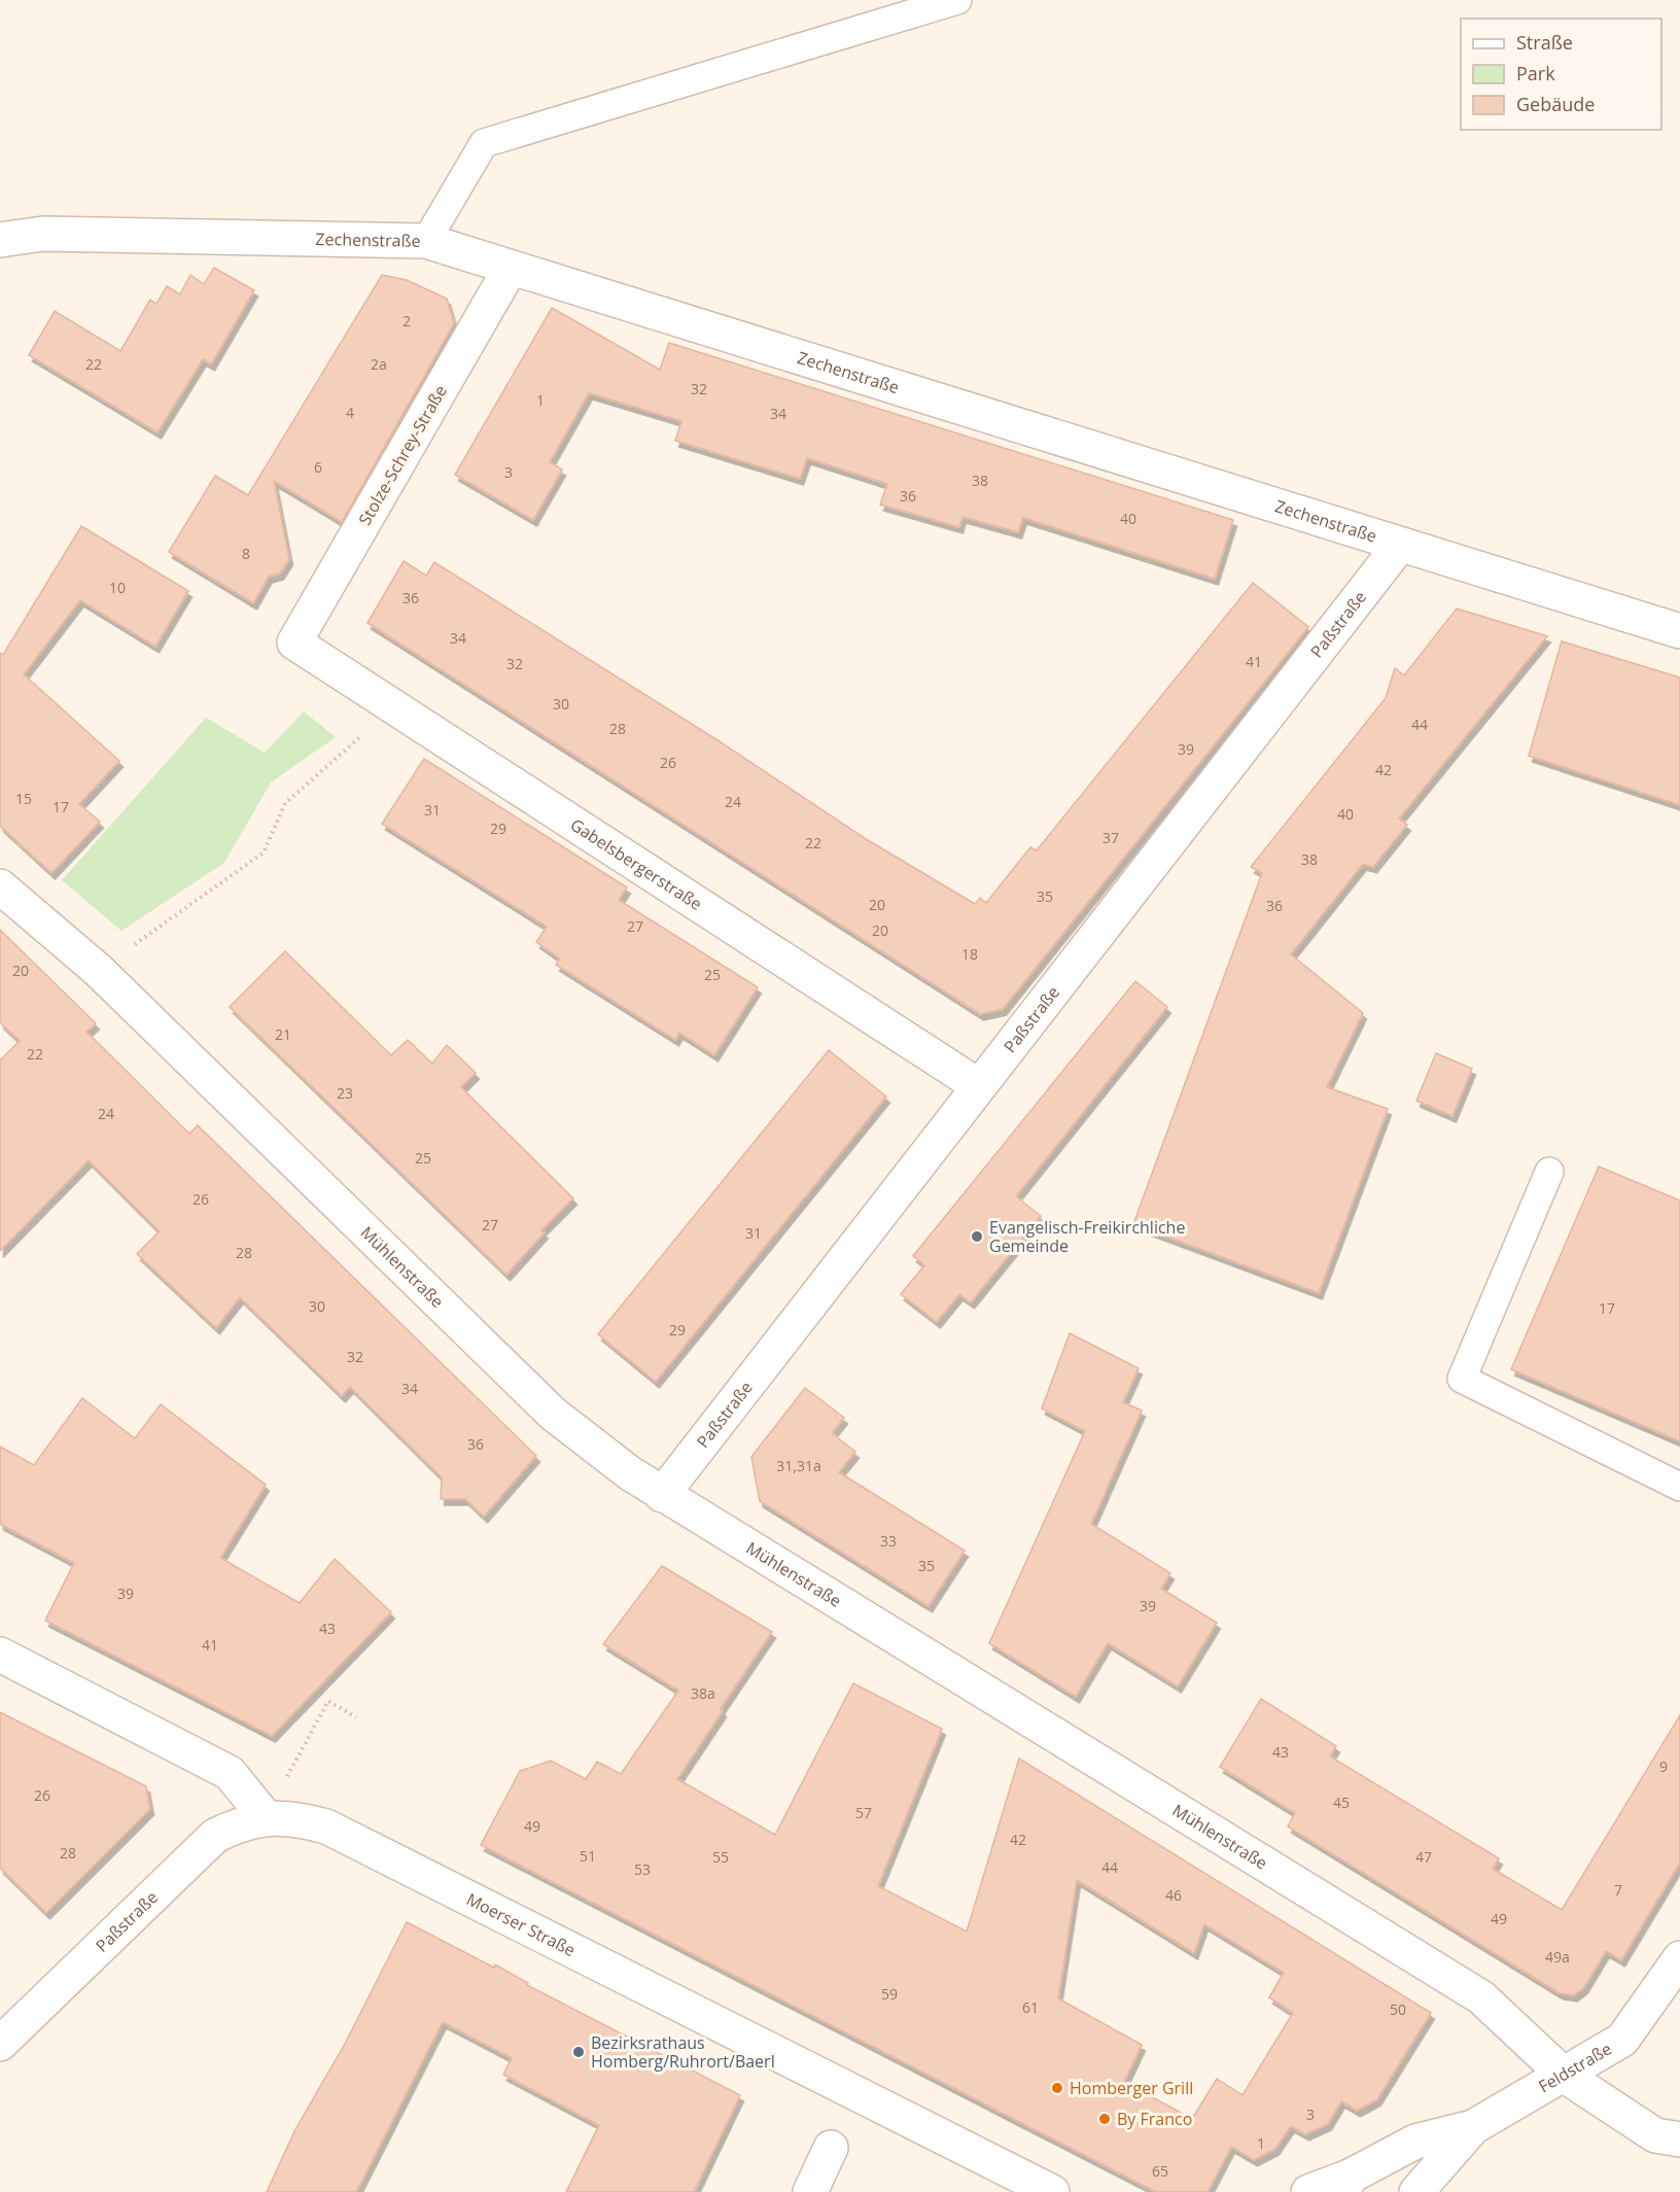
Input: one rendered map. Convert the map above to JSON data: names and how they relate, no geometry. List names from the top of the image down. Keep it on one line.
{"streets":{"street":["Zechenstraße","Stolze-Schrey-Straße","Paßstraße","Gabelsbergerstraße","Mühlenstraße","Moerser Straße","Feldstraße"]},"crossings":[["Zechenstraße","Stolze-Schrey-Straße"],["Zechenstraße","Paßstraße"],["Stolze-Schrey-Straße","Gabelsbergerstraße"],["Paßstraße","Gabelsbergerstraße"],["Paßstraße","Mühlenstraße"],["Paßstraße","Moerser Straße"],["Mühlenstraße","Feldstraße"]],"places":["Evangelisch-Freikirchliche Gemeinde","Bezirksrathaus Homberg/Ruhrort/Baerl","Homberger Grill","By Franco"],"house_numbers":["2","22","2a","32","1","4","34","6","3","38","36","40","8","10","36","34","41","32","30","44","28","39","26","42","15","24","17","31","40","29","37","22","38","35","20","36","27","20","18","20","25","21","22","23","24","25","26","27","31","28","30","17","29","32","34","36","31,31a","33","35","39","39","43","41","38a","43","9","26","45","57","49","42","28","51","55","47","44","53","7","46","49","49a","59","61","50","3","1","65"],"legend":["Straße","Park","Gebäude"]}
